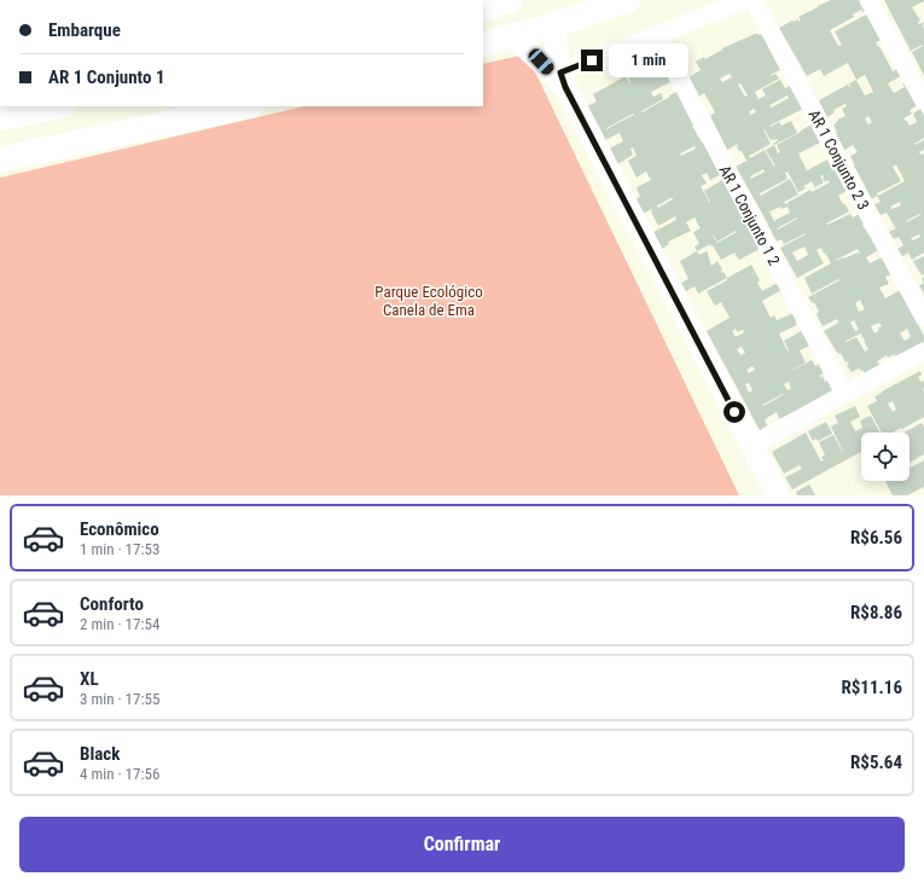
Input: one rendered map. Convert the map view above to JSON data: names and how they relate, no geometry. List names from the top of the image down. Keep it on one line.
{"streets":{"street":["AR 1 Conjunto 2 3","AR 1 Conjunto 1 2"]},"parks":["Parque Ecológico Canela de Ema"],"page":{"banner":["Embarque","AR 1 Conjunto 1"],"bubble":"1 min","list":[{"name":"Econômico","note":"1 min · 17:53","value":"R$6.56"},{"name":"Conforto","note":"2 min · 17:54","value":"R$8.86"},{"name":"XL","note":"3 min · 17:55","value":"R$11.16"},{"name":"Black","note":"4 min · 17:56","value":"R$5.64"}],"buttons":"Confirmar"}}
